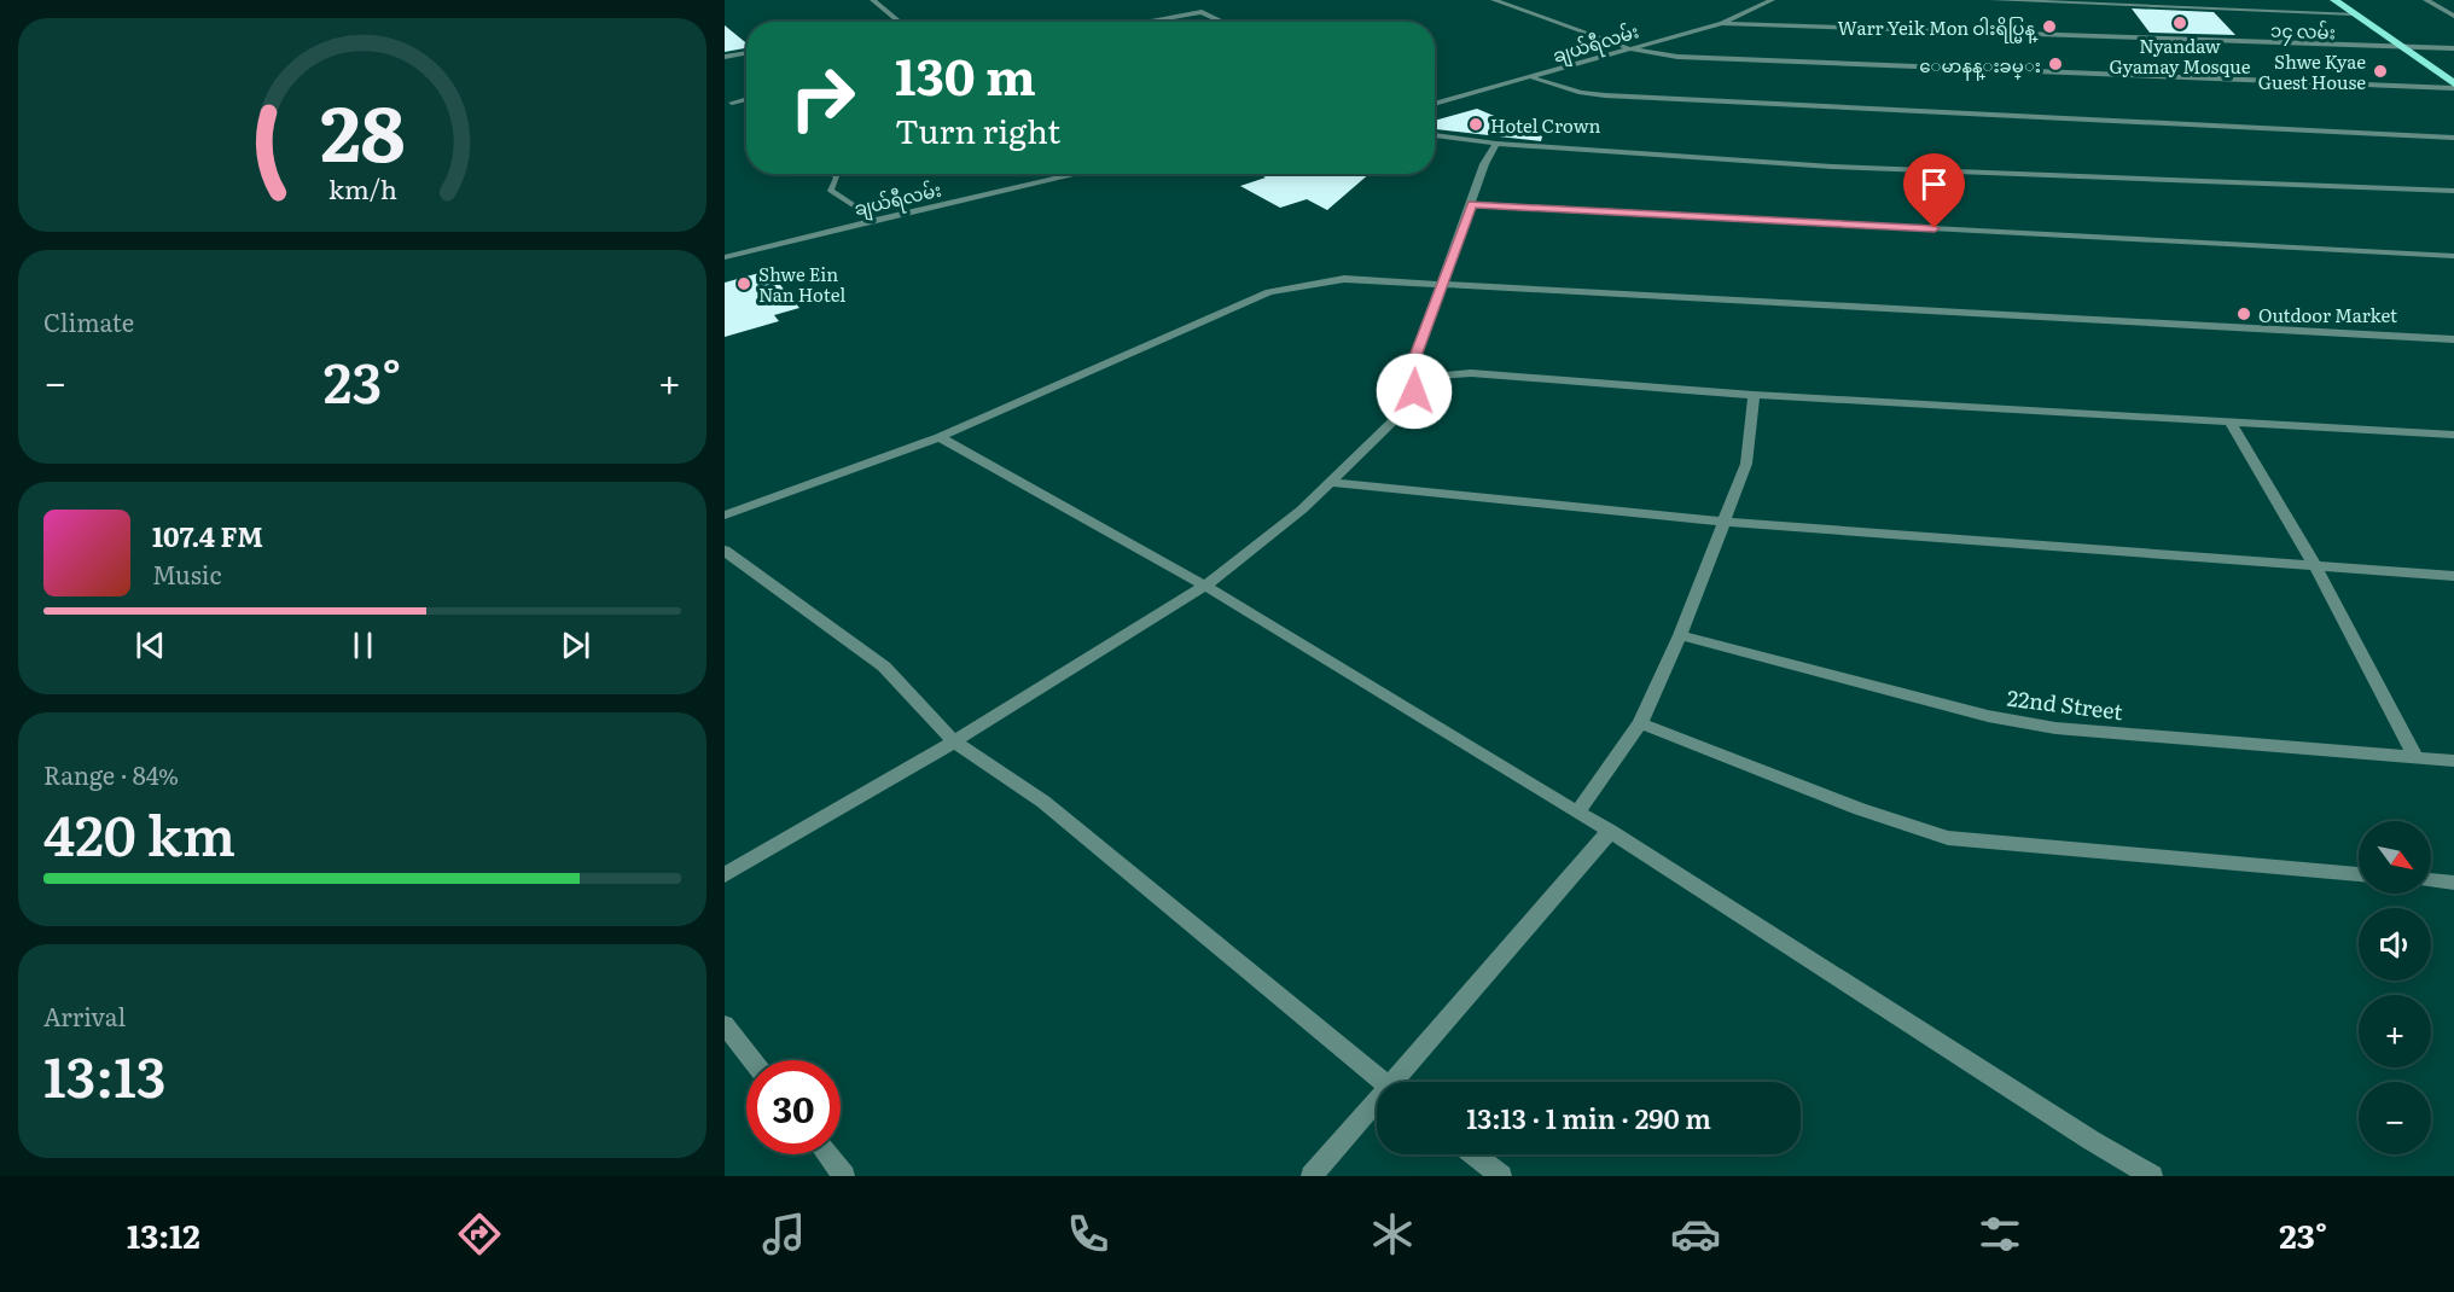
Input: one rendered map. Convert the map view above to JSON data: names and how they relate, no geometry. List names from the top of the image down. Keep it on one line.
{"streets":{"street":["၁၄ လမ်း","ချယ်ရီလမ်း","22nd Street"]},"crossings":[["၁၄ လမ်း","ချယ်ရီလမ်း"]],"places":["Nyandaw Gyamay Mosque","Warr Yeik Mon ဝါးရိပ္မြန္","ေမာနန္းခမ္း","Shwe Kyae Guest House","Hotel Crown","Shwe Ein Nan Hotel","Outdoor Market"],"north":"bottom right","page":{"turn":["130 m","Turn right"],"tile":["Climate",["Range · 84%","420 km"],["Arrival","13:13"]],"heat":["−","23°","+"],"song":["107.4 FM","Music"],"map_buttons":["+","−"],"limit":"30","trip":"13:13 · 1 min · 290 m","tabs":["13:12","23°"],"gauge":["28","km/h"]}}
